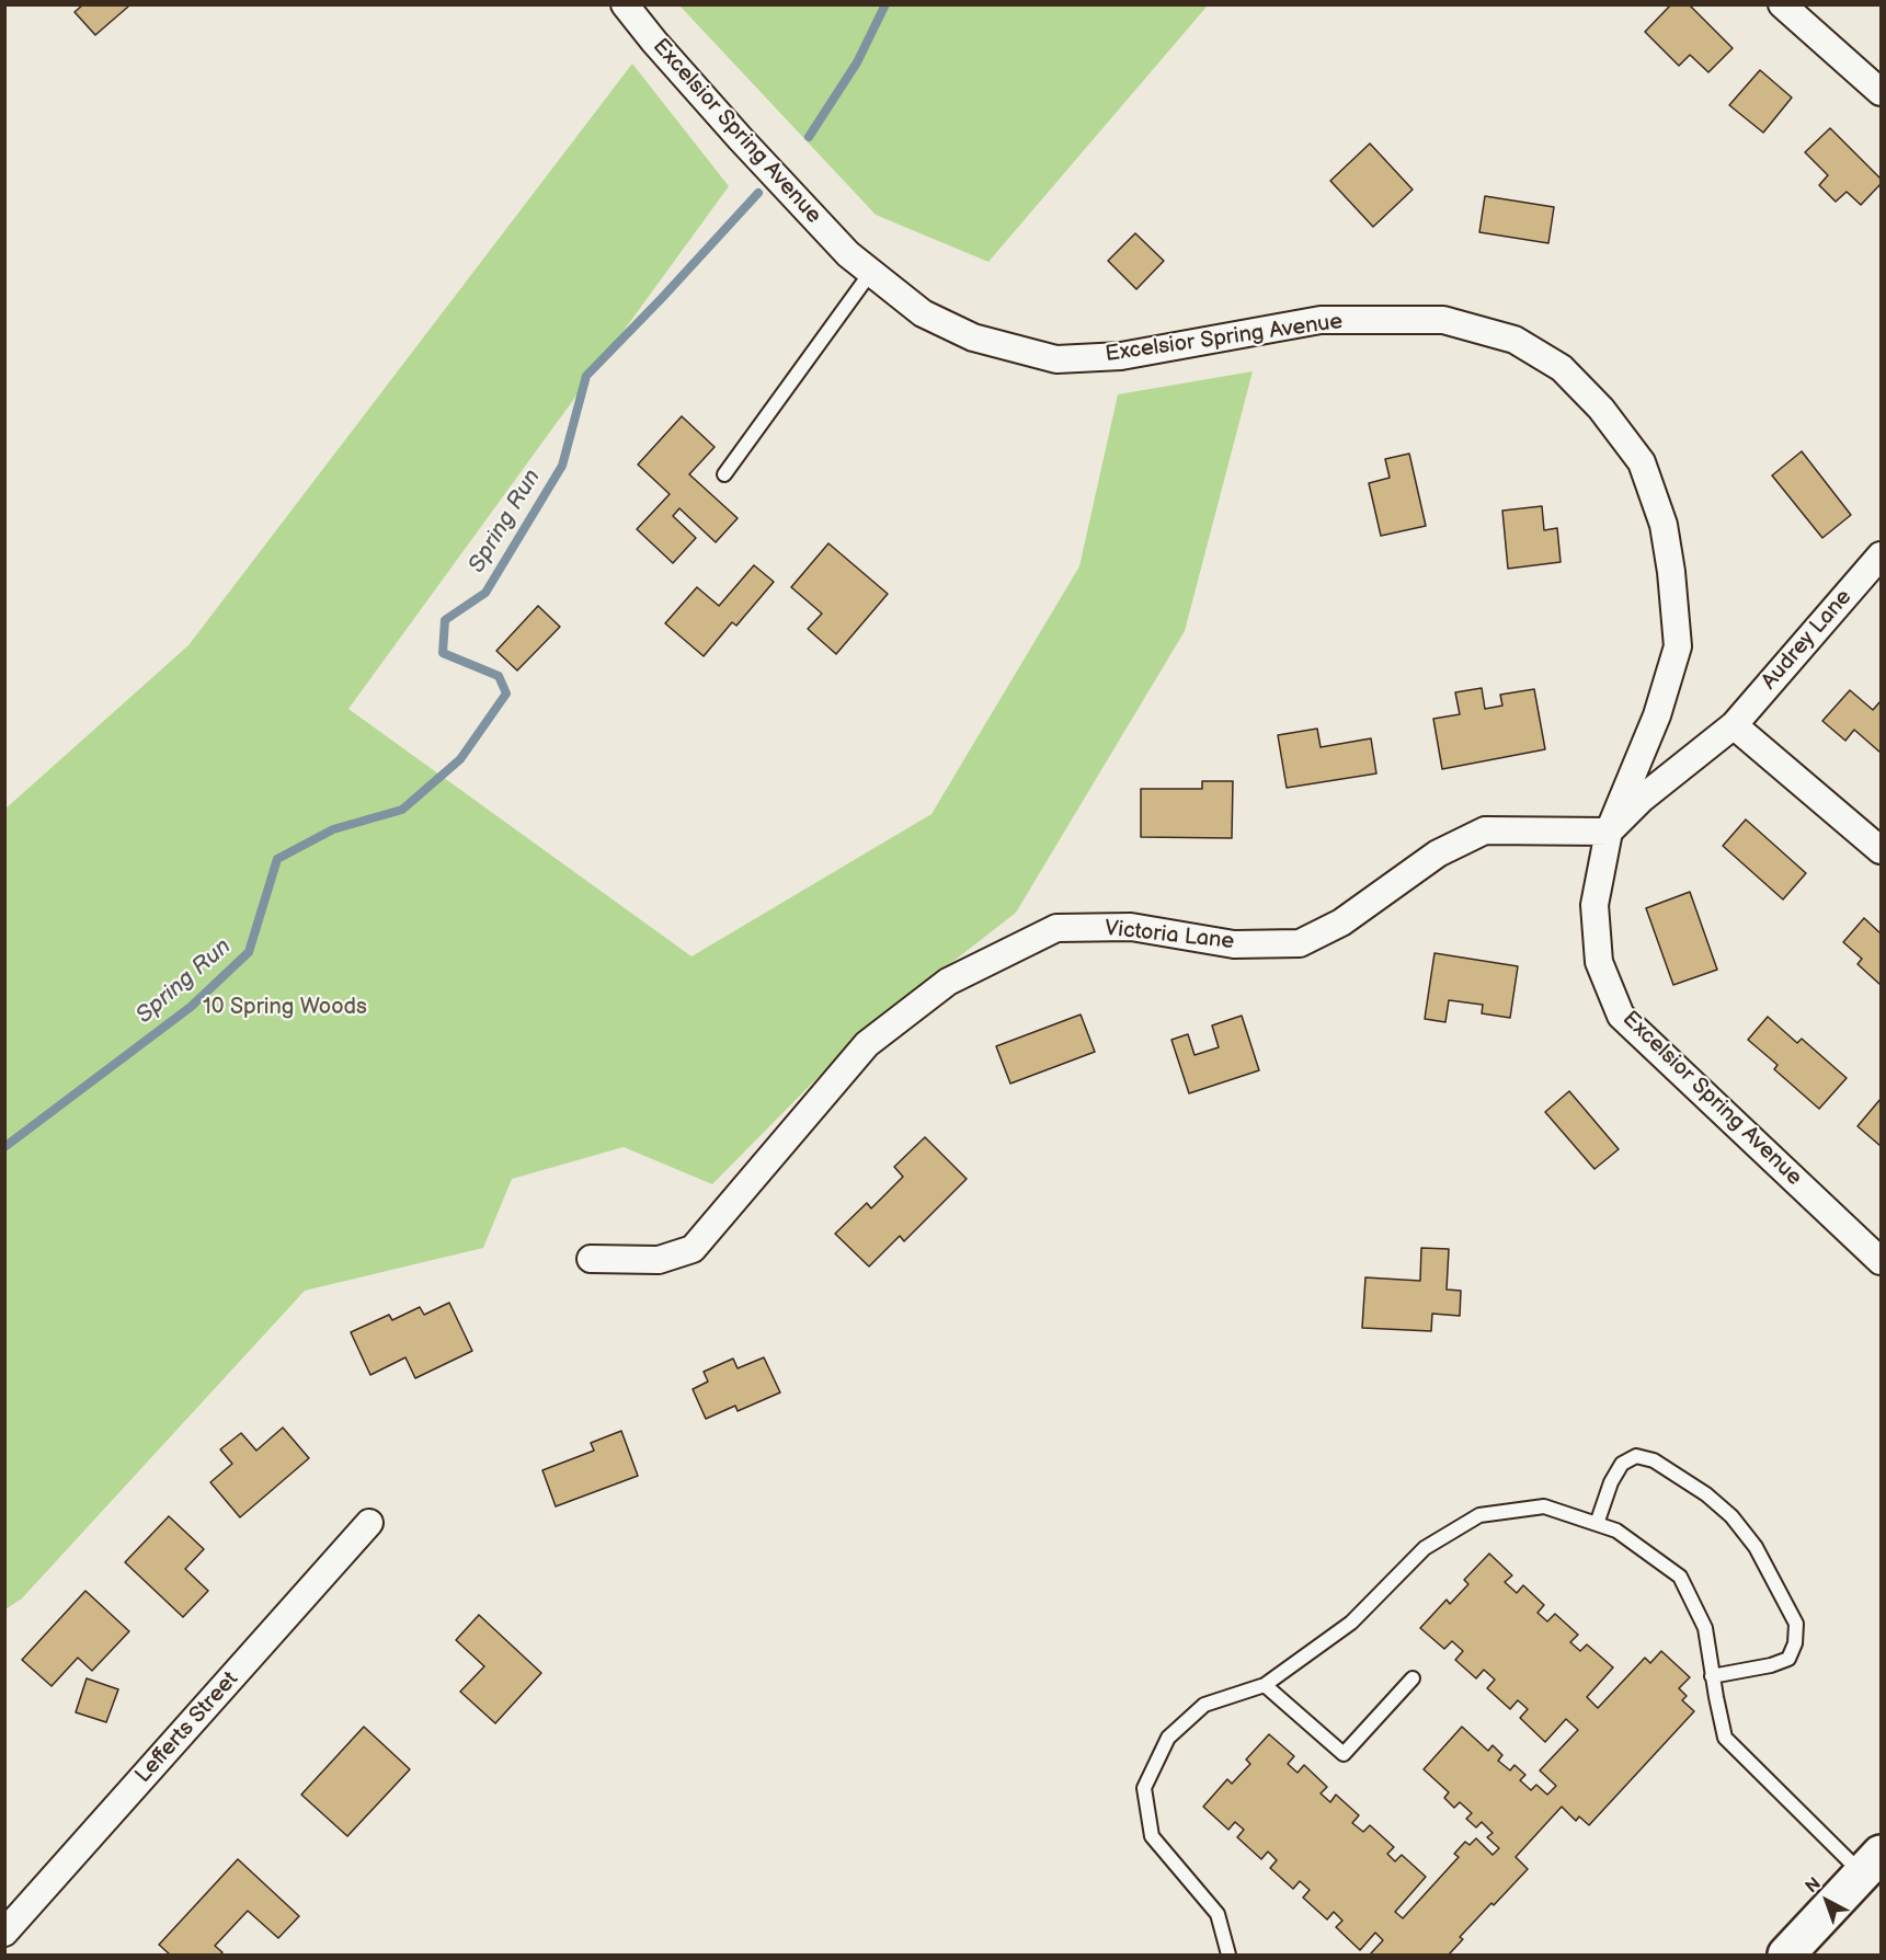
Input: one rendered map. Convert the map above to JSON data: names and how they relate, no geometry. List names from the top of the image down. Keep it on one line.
{"streets":{"street":["Excelsior Spring Avenue","Audrey Lane","Victoria Lane","Lefferts Street"]},"crossings":[["Excelsior Spring Avenue","Victoria Lane"]],"water":["Spring Run"],"parks":["10 Spring Woods"],"north":"top left"}
